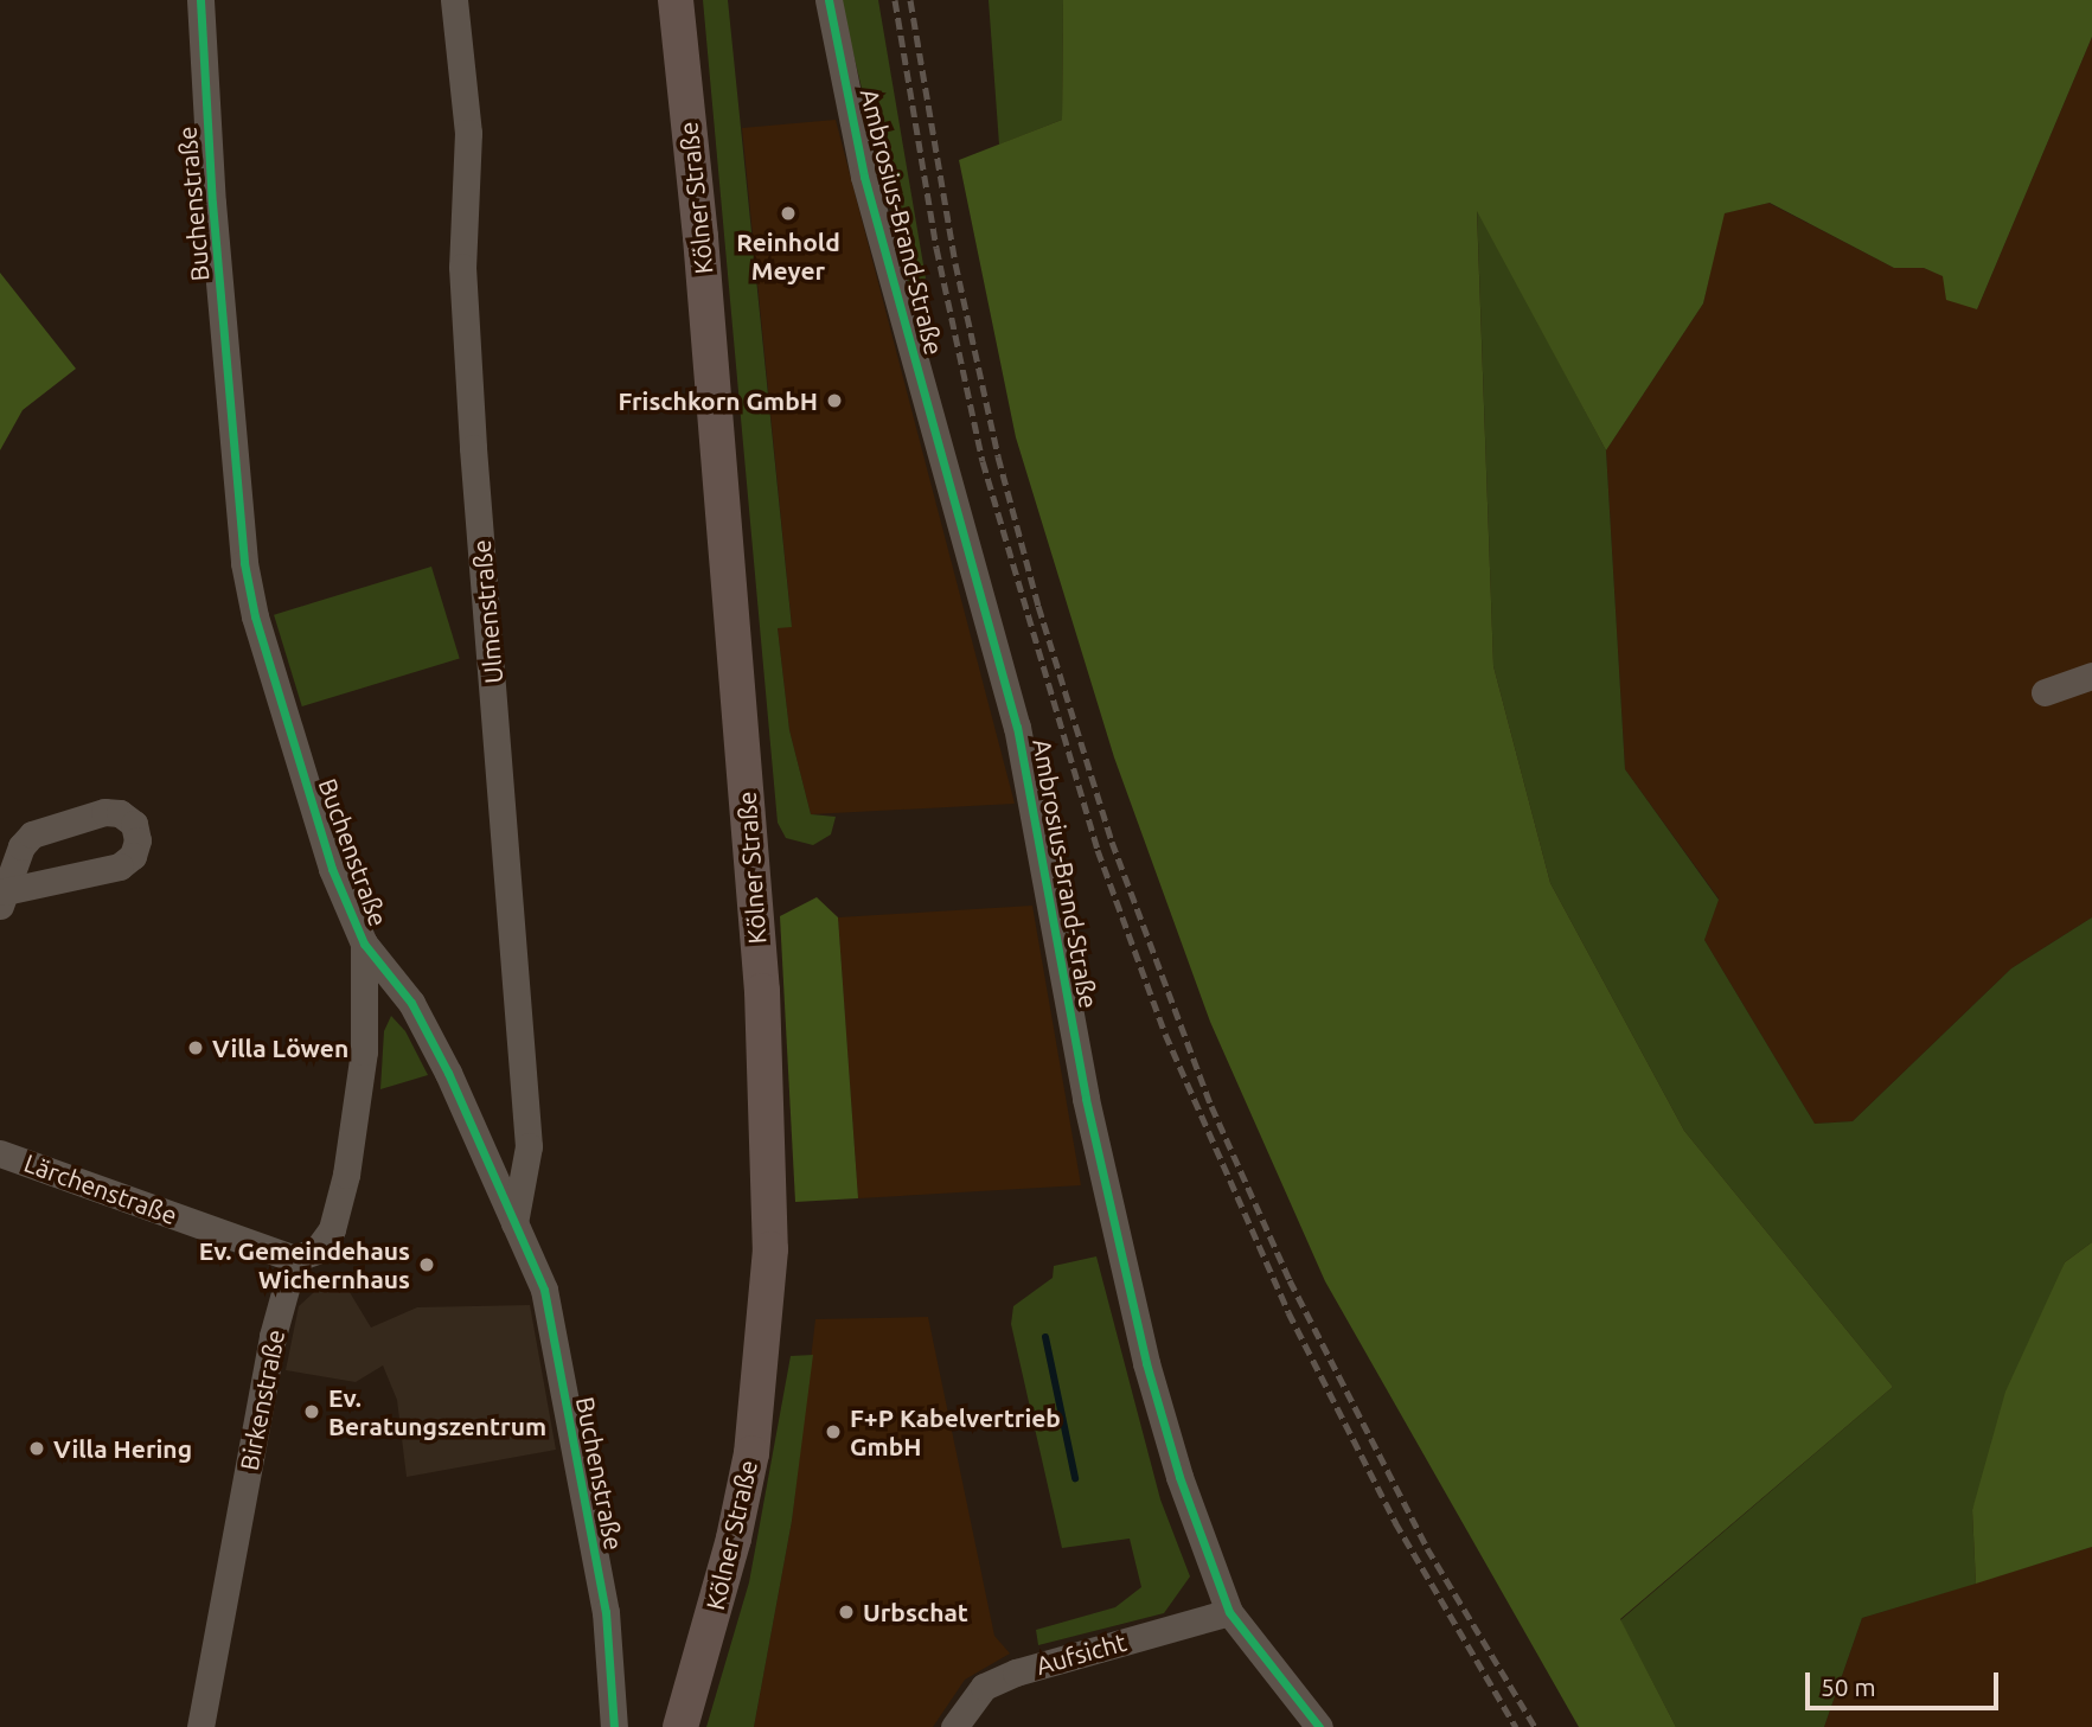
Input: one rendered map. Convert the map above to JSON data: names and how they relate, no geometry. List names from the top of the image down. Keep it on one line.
{"streets":{"main road":["Kölner Straße"],"street":["Buchenstraße","Ambrosius-Brand-Straße","Ulmenstraße","Lärchenstraße","Birkenstraße","Aufsicht"]},"crossings":[["Buchenstraße","Ulmenstraße"],["Ambrosius-Brand-Straße","Aufsicht"],["Lärchenstraße","Birkenstraße"]],"places":["Reinhold Meyer","Frischkorn GmbH","Villa Löwen","Ev. Gemeindehaus Wichernhaus","Ev. Beratungszentrum","F+P Kabelvertrieb GmbH","Villa Hering","Urbschat"],"scale_bar":"50 m"}
